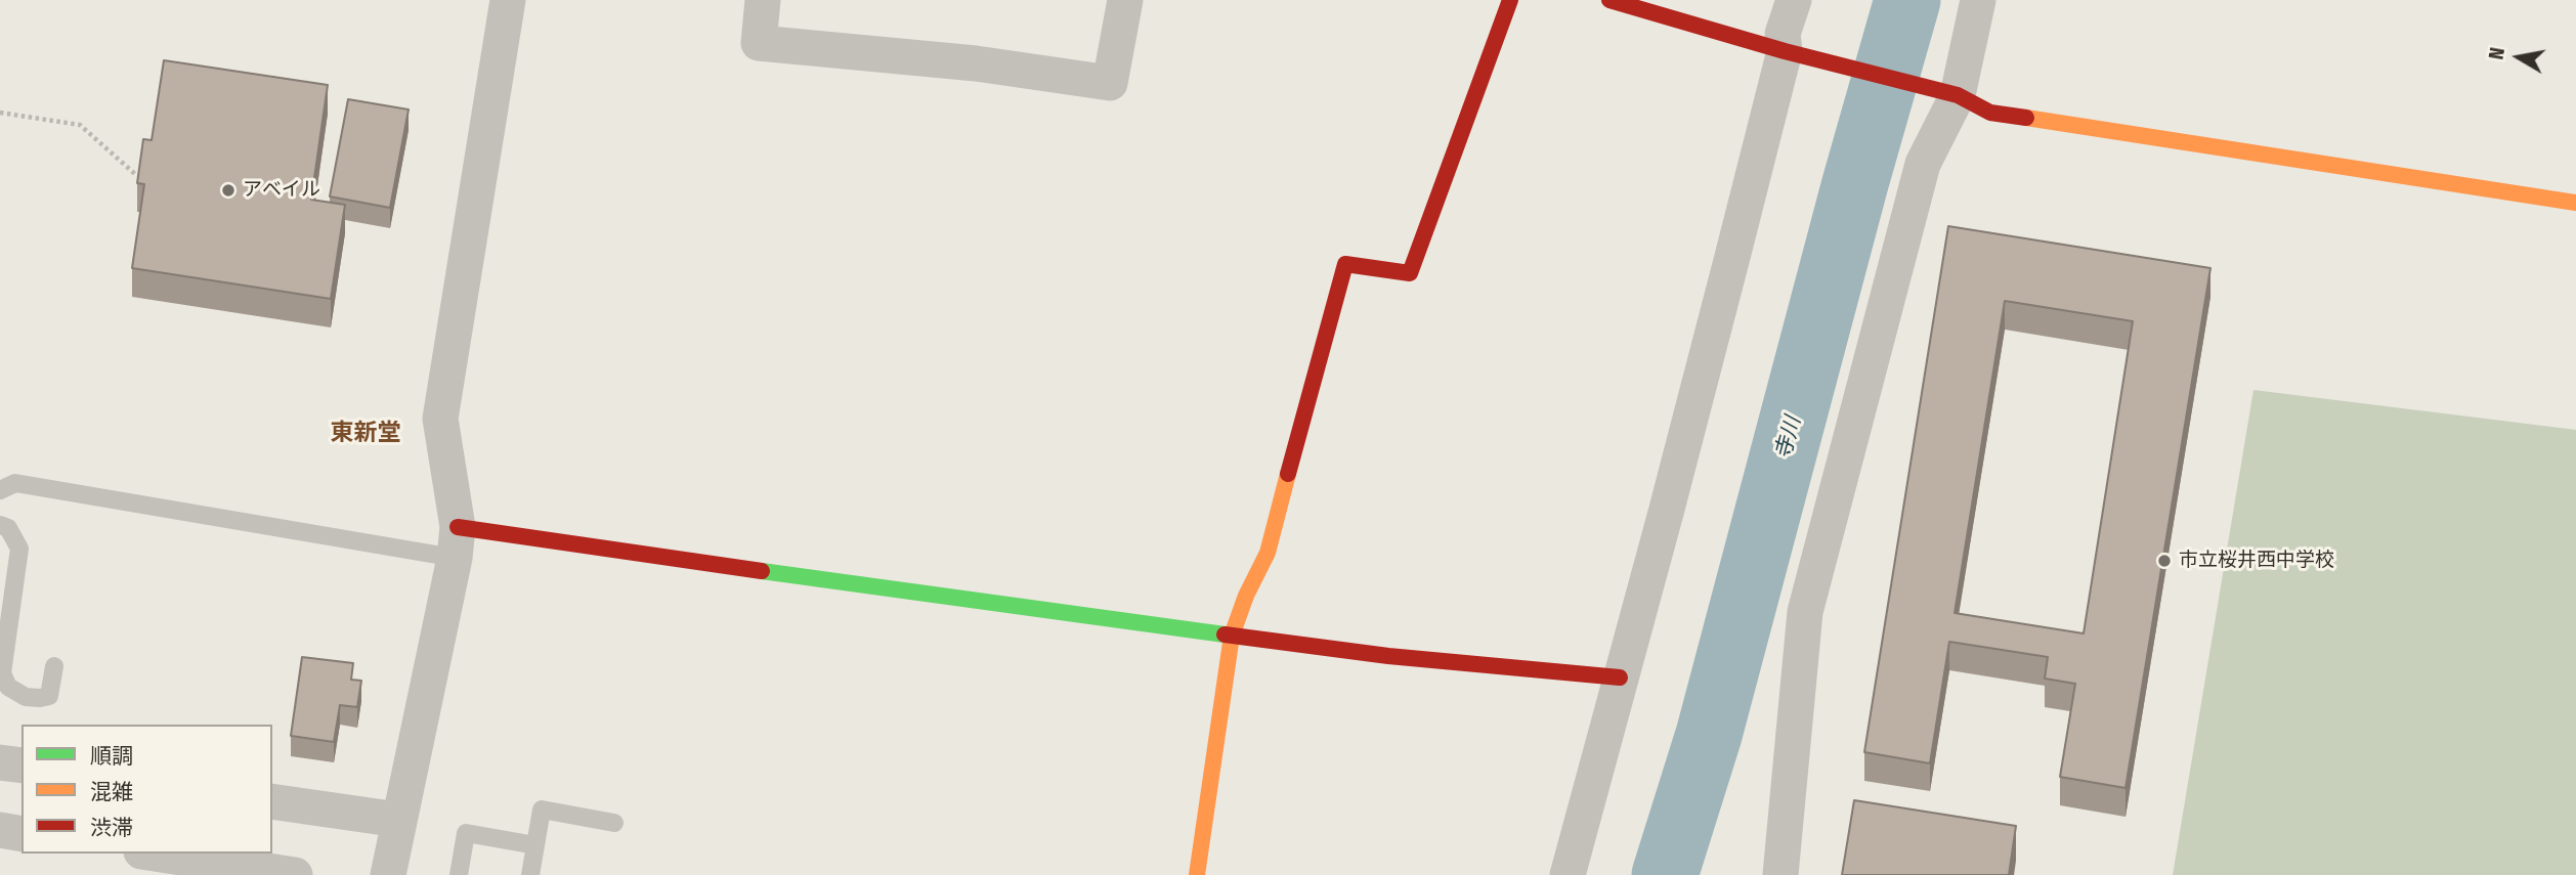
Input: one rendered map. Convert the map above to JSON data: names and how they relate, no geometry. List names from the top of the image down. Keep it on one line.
{"districts":["東新堂"],"water":["寺川"],"places":["アベイル","市立桜井西中学校"],"legend":["順調","混雑","渋滞"],"north":"left"}
